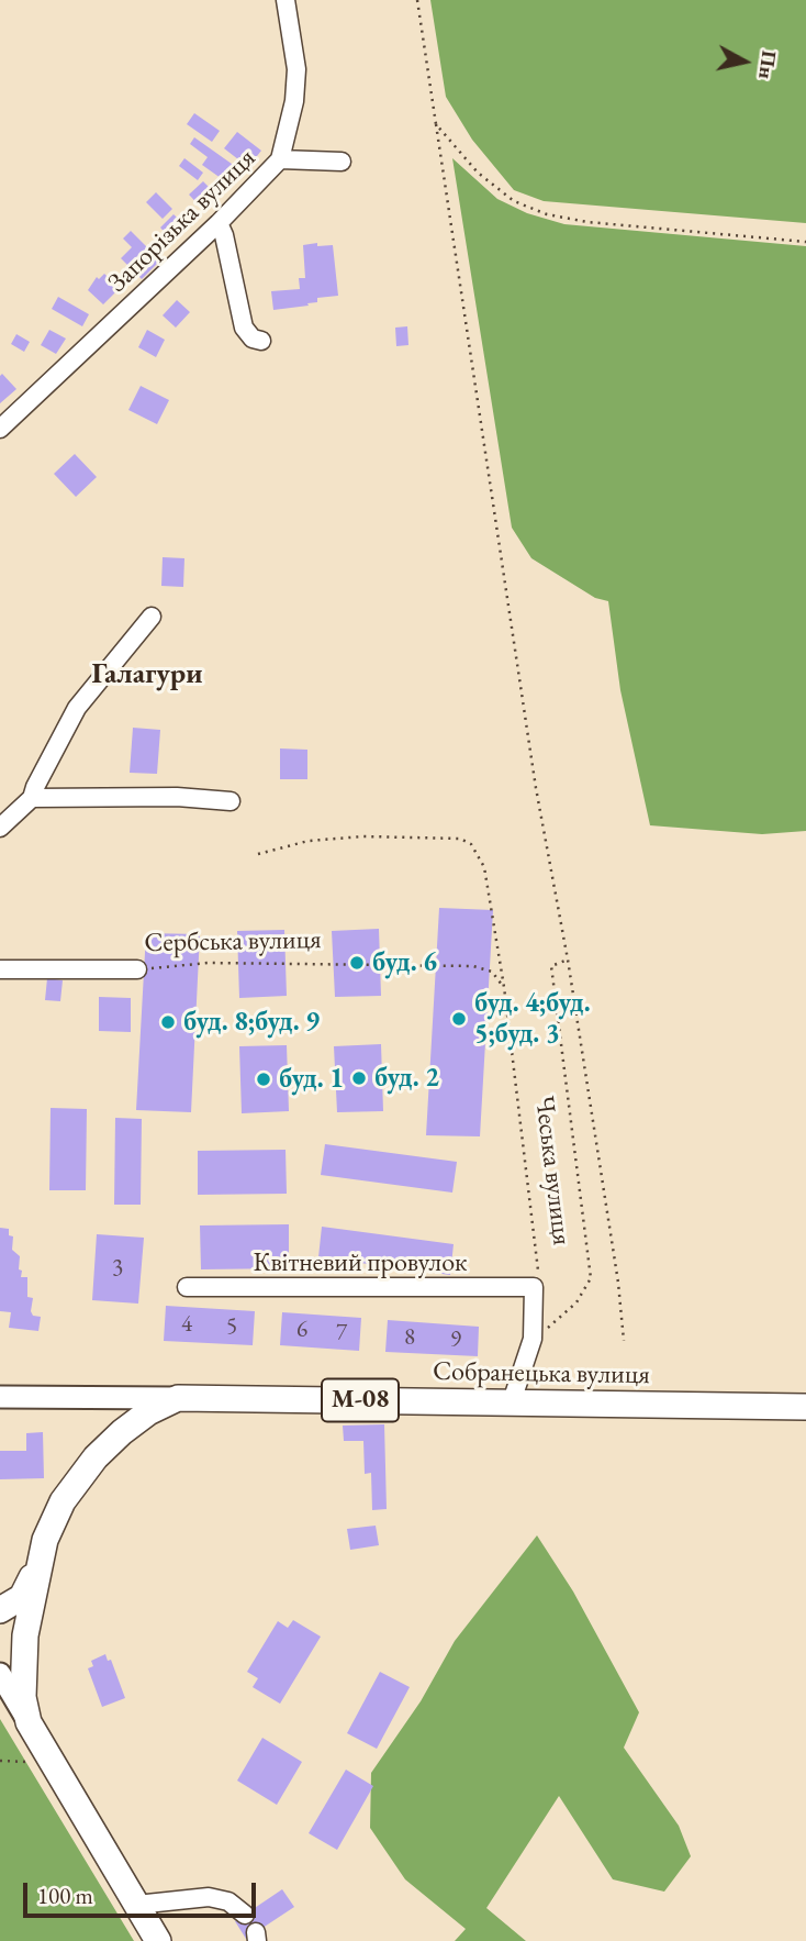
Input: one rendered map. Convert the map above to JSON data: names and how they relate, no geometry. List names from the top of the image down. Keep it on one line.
{"streets":{"highway":["Собранецька вулиця","М-08"],"street":["Запорізька вулиця","Сербська вулиця","Квітневий провулок"],"path":["Чеська вулиця"]},"crossings":[["Сербська вулиця","Чеська вулиця"],["Чеська вулиця","Квітневий провулок"],["Собранецька вулиця","М-08"]],"districts":["Галагури"],"places":["буд. 6","буд. 4;буд. 5;буд. 3","буд. 8;буд. 9","буд. 2","буд. 1"],"house_numbers":["3","4","5","6","7","8","9"],"scale_bar":"100 m","north":"right"}
